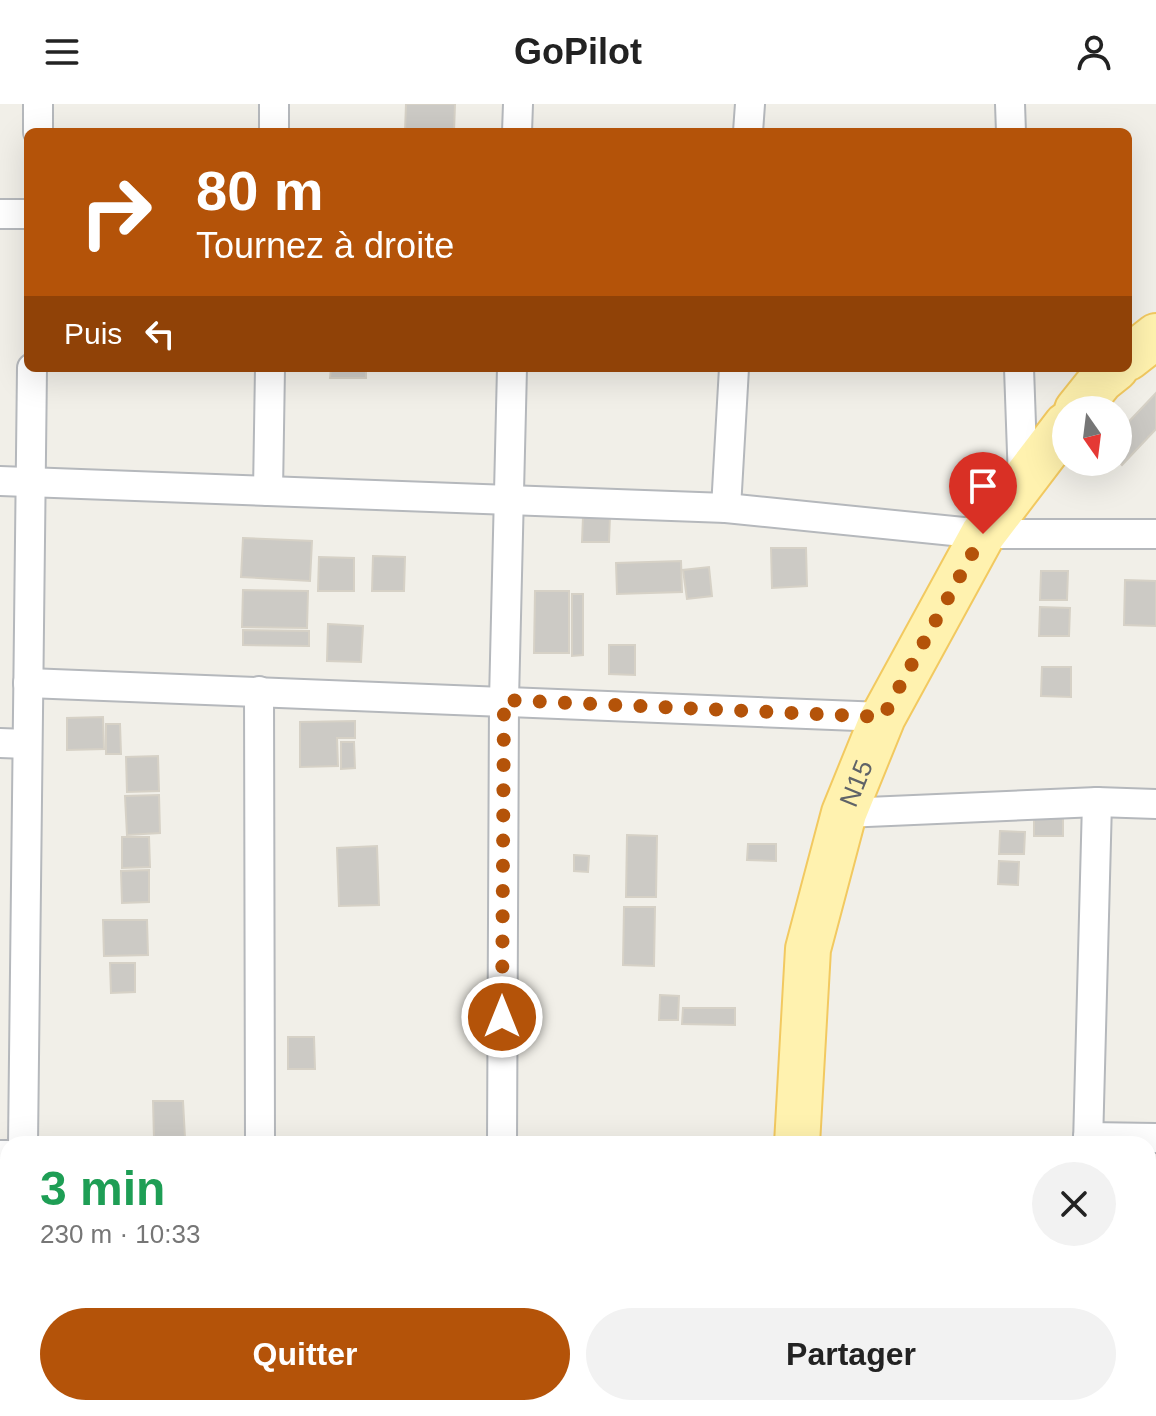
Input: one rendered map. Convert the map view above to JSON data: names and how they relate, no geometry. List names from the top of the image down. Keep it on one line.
{"streets":{"main road":["N15"]},"north":"bottom","page":{"header":"GoPilot","turn":["80 m","Tournez à droite"],"then":"Puis","heading":["3 min","230 m · 10:33"],"buttons":["Quitter","Partager"]}}
